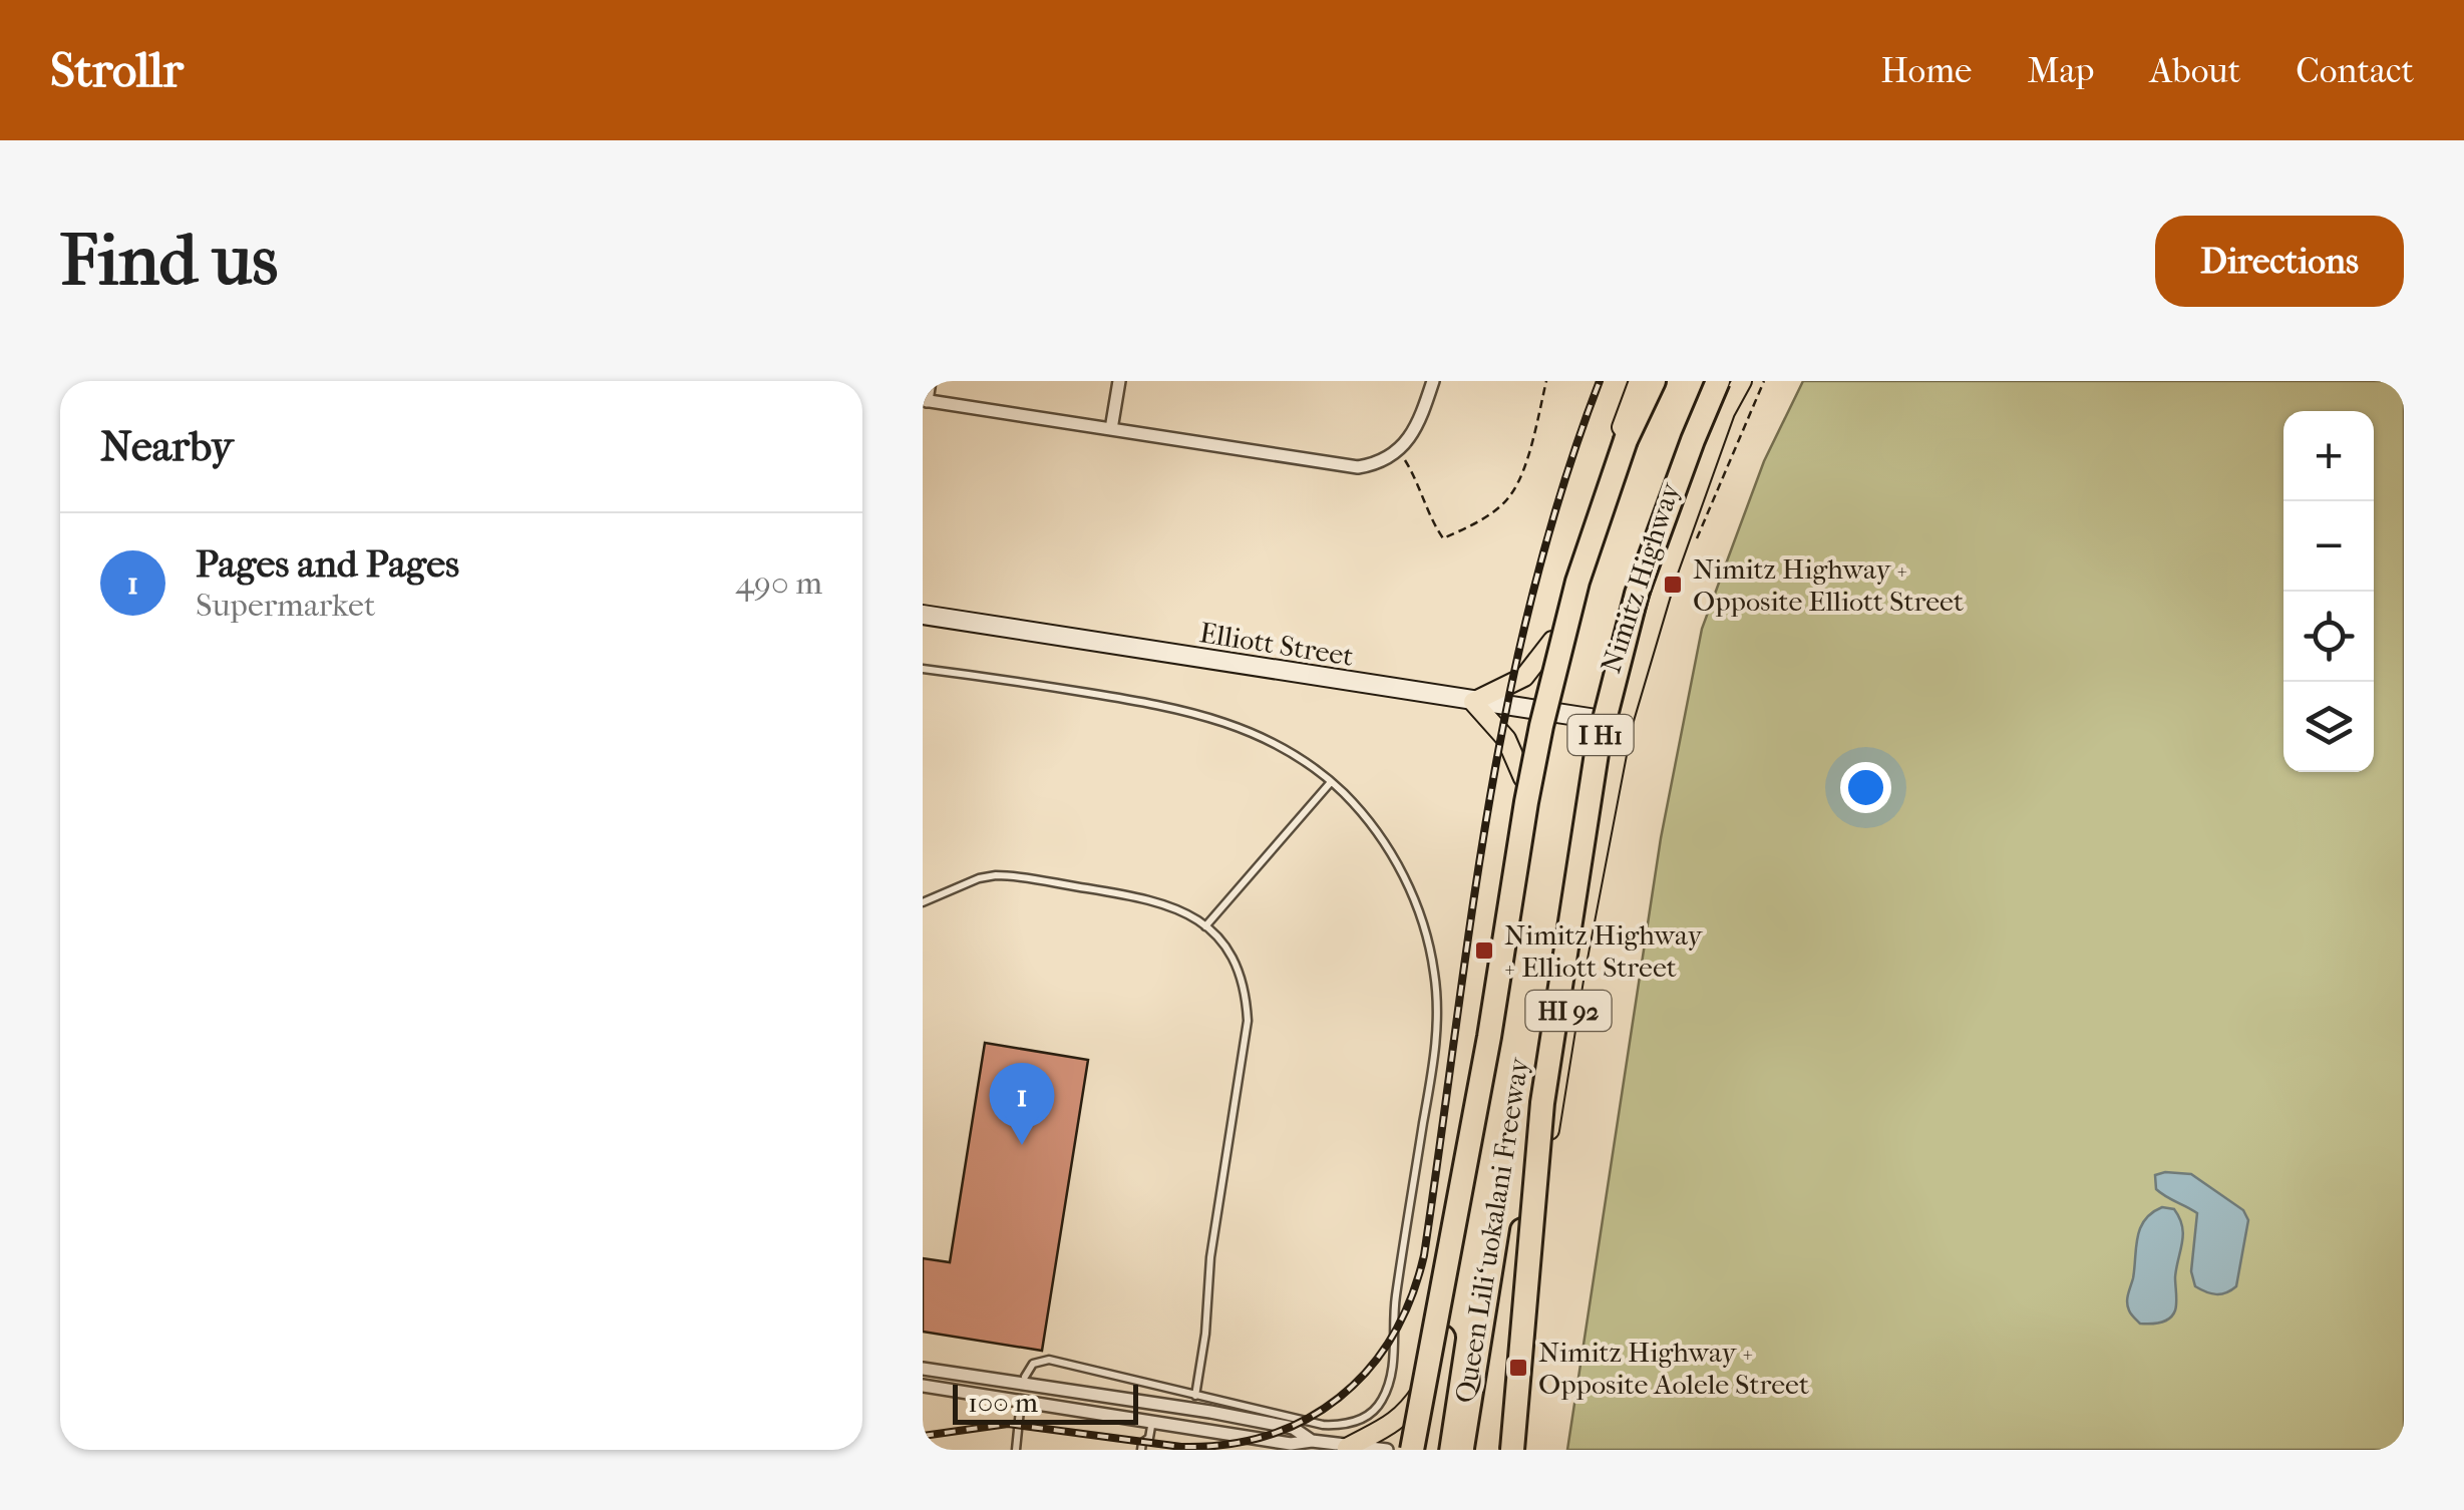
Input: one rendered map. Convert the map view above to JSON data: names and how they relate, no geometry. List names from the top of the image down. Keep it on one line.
{"streets":{"highway":["I H1","Queen Liliʻuokalani Freeway"],"main road":["Nimitz Highway","HI 92"],"street":["Elliott Street"]},"crossings":[["Nimitz Highway","Elliott Street"],["Elliott Street","HI 92"]],"places":{"transit":["Nimitz Highway + Opposite Elliott Street","Nimitz Highway + Elliott Street","Nimitz Highway + Opposite Aolele Street"]},"scale_bar":"100 m","page":{"header":"Strollr","nav":["Home","Map","About","Contact"],"buttons":"Directions","title":"Find us","heading":"Nearby","map_buttons":["+","−"],"list":[{"mark":"1","name":"Pages and Pages","note":"Supermarket","value":"490 m"}],"pins":"1","scale":"100 m"}}
